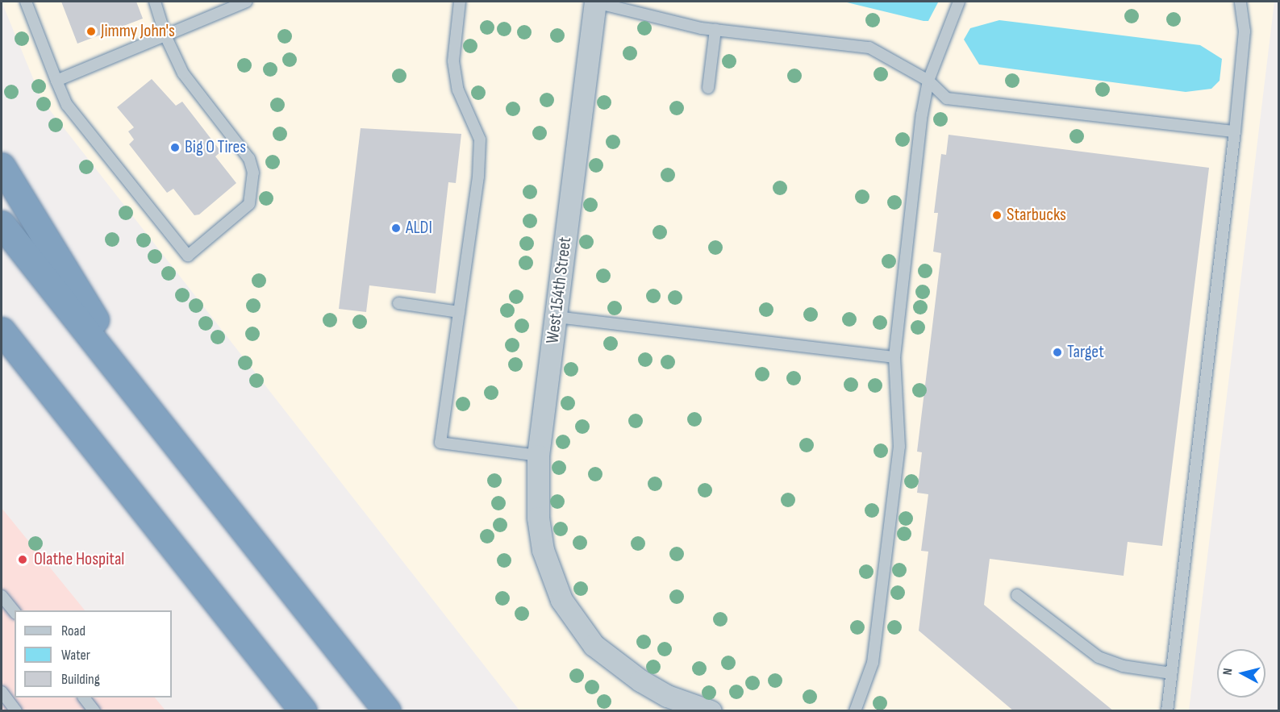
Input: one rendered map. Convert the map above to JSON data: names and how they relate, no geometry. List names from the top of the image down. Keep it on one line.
{"streets":{"street":["West 154th Street"]},"places":["Jimmy John's","Big O Tires","Starbucks","ALDI","Target","Olathe Hospital"],"legend":["Road","Water","Building"],"north":"left"}
